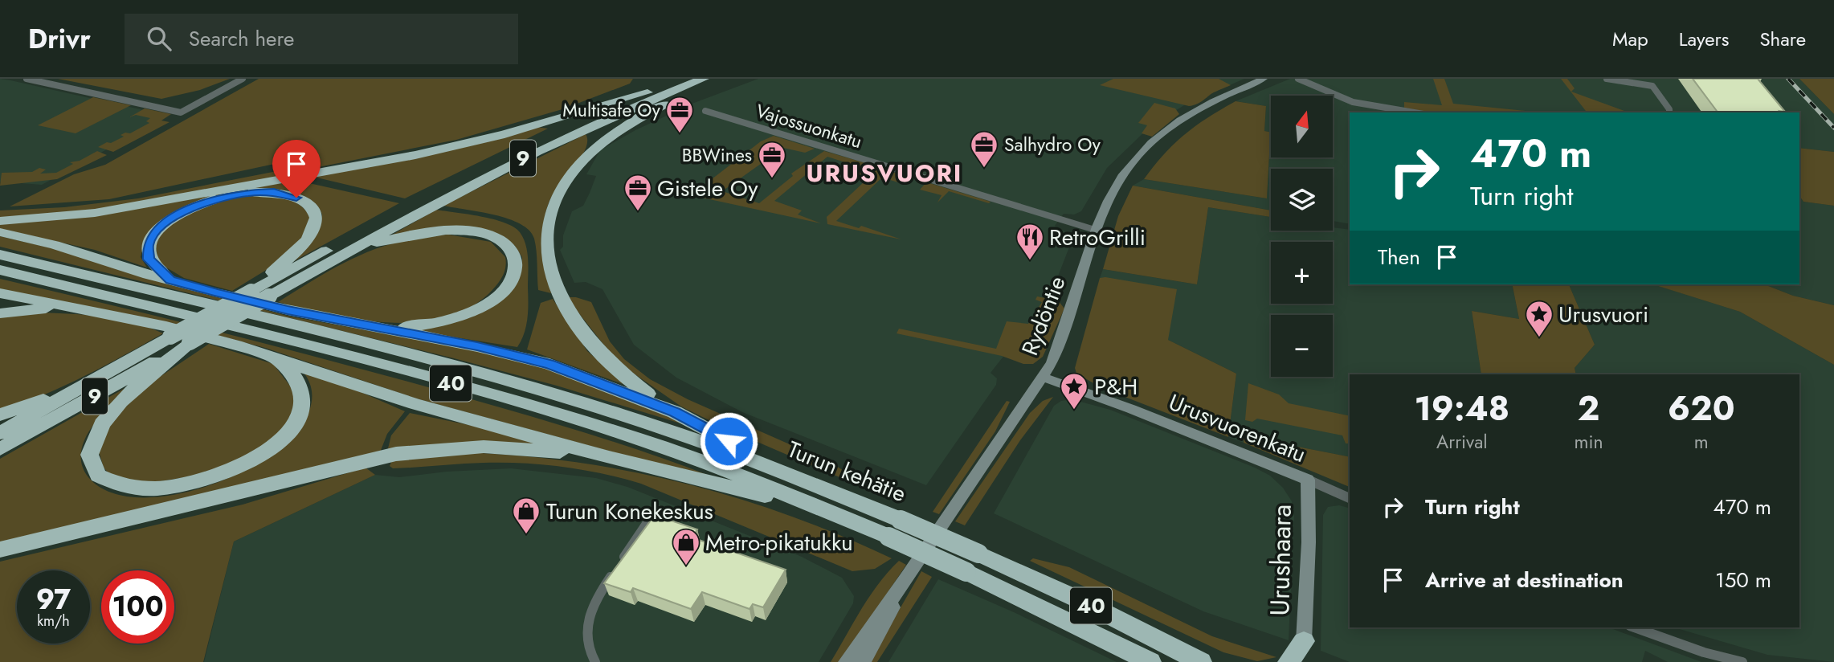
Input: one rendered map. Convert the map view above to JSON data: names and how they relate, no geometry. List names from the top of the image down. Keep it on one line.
{"streets":{"highway":["9","40","Turun kehätie"],"street":["Vajossuonkatu","Rydöntie","Urusvuorenkatu","Urushaara"]},"crossings":[["Vajossuonkatu","Rydöntie"],["Rydöntie","Urusvuorenkatu"],["Urusvuorenkatu","Urushaara"]],"districts":["URUSVUORI"],"places":{"office":["Multisafe Oy","Salhydro Oy","BBWines","Gistele Oy"],"restaurant":["RetroGrilli"],"place":["Urusvuori","P&H"],"shop":["Turun Konekeskus","Metro-pikatukku"]},"north":"top","page":{"header":"Drivr","search":"Search here","nav":["Map","Layers","Share"],"map_buttons":["+","−"],"turn":["470 m","Turn right"],"then":"Then","eta":["19:48","Arrival","2","min","620","m"],"list":[{"name":"Turn right","value":"470 m"},{"name":"Arrive at destination","value":"150 m"}],"speed":"97 km/h","limit":"100"}}
